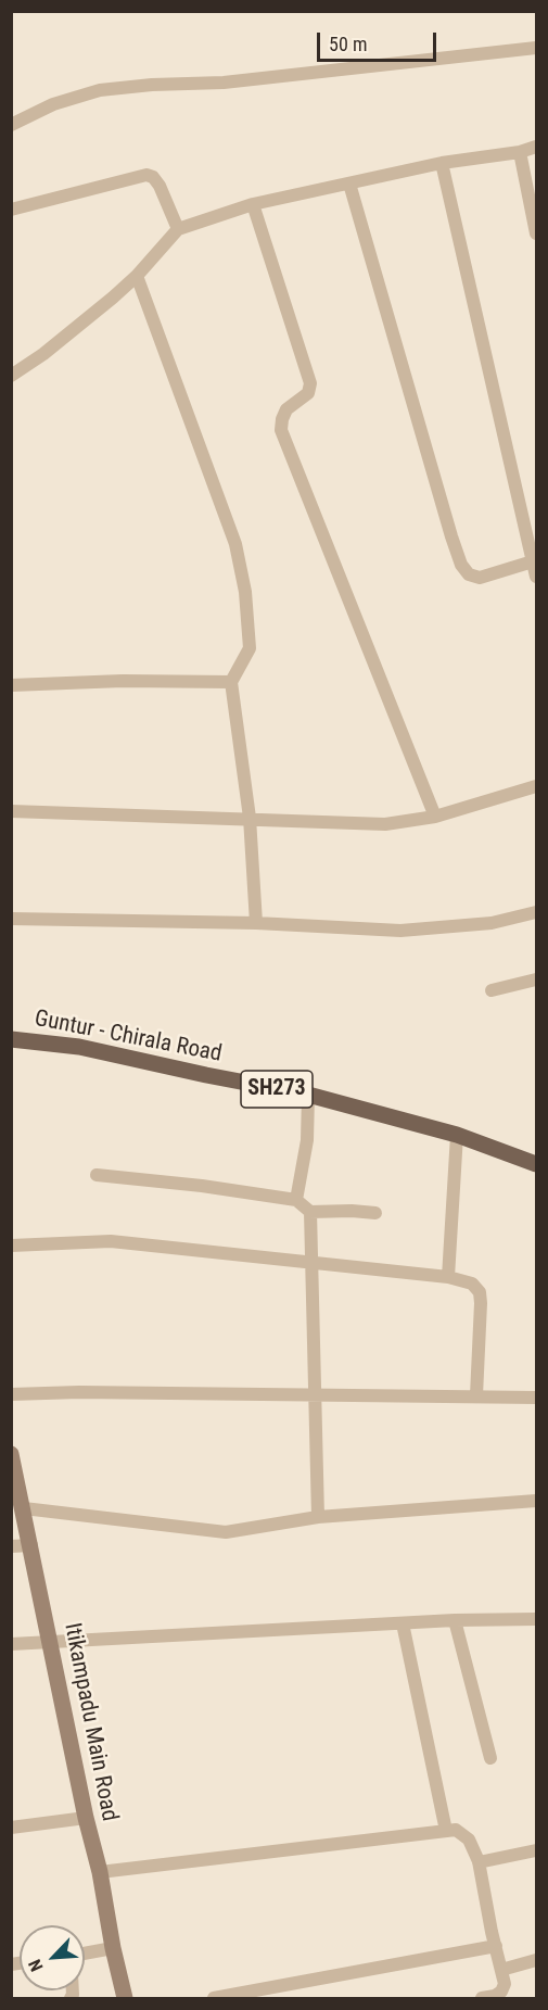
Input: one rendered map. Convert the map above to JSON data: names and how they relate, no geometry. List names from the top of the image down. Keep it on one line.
{"streets":{"main road":["Guntur - Chirala Road","SH273"],"street":["Itikampadu Main Road"]},"scale_bar":"50 m","north":"bottom left"}
